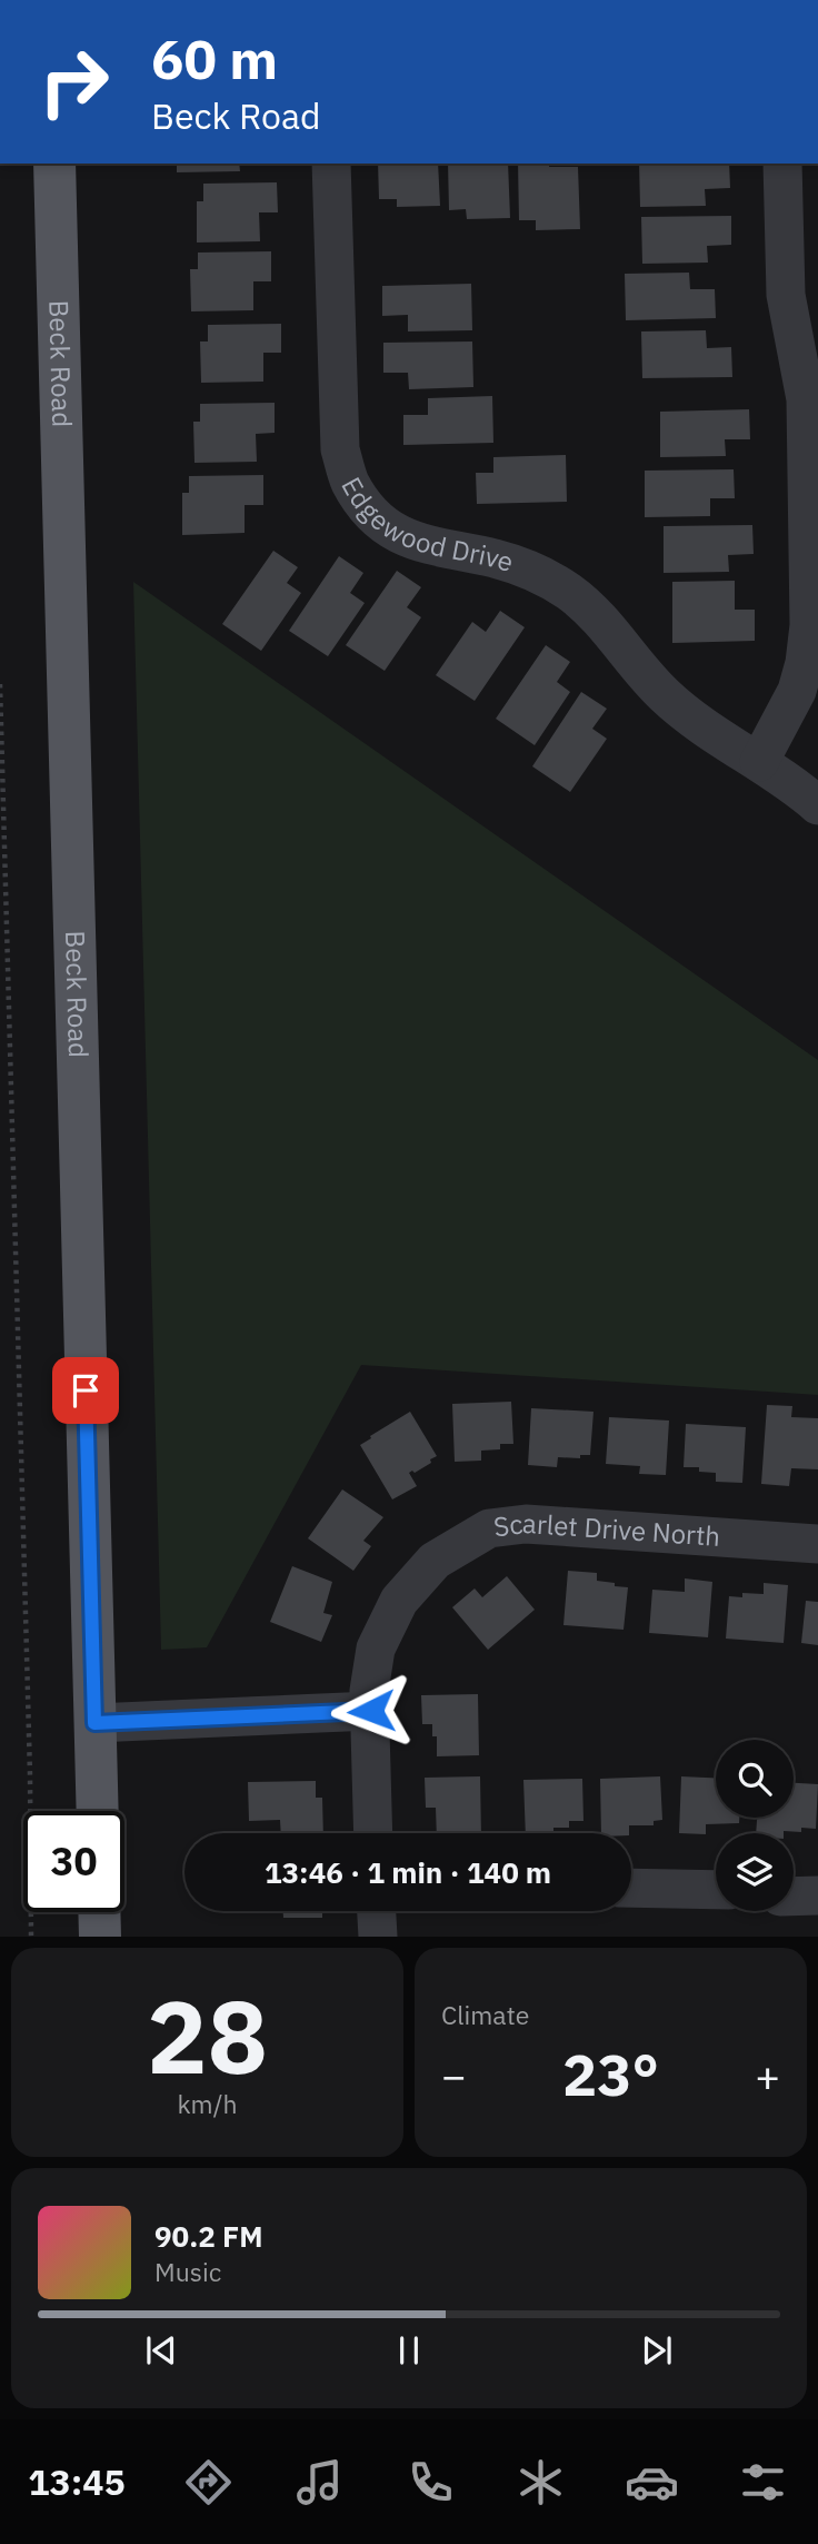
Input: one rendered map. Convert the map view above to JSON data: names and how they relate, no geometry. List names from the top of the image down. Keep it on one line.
{"streets":{"main road":["Beck Road"],"street":["Edgewood Drive","Scarlet Drive North"]},"page":{"turn":["60 m","Beck Road"],"limit":"30","trip":"13:46 · 1 min · 140 m","tile":[["28","km/h"],"Climate"],"heat":["−","23°","+"],"song":["90.2 FM","Music"],"tabs":"13:45"}}
